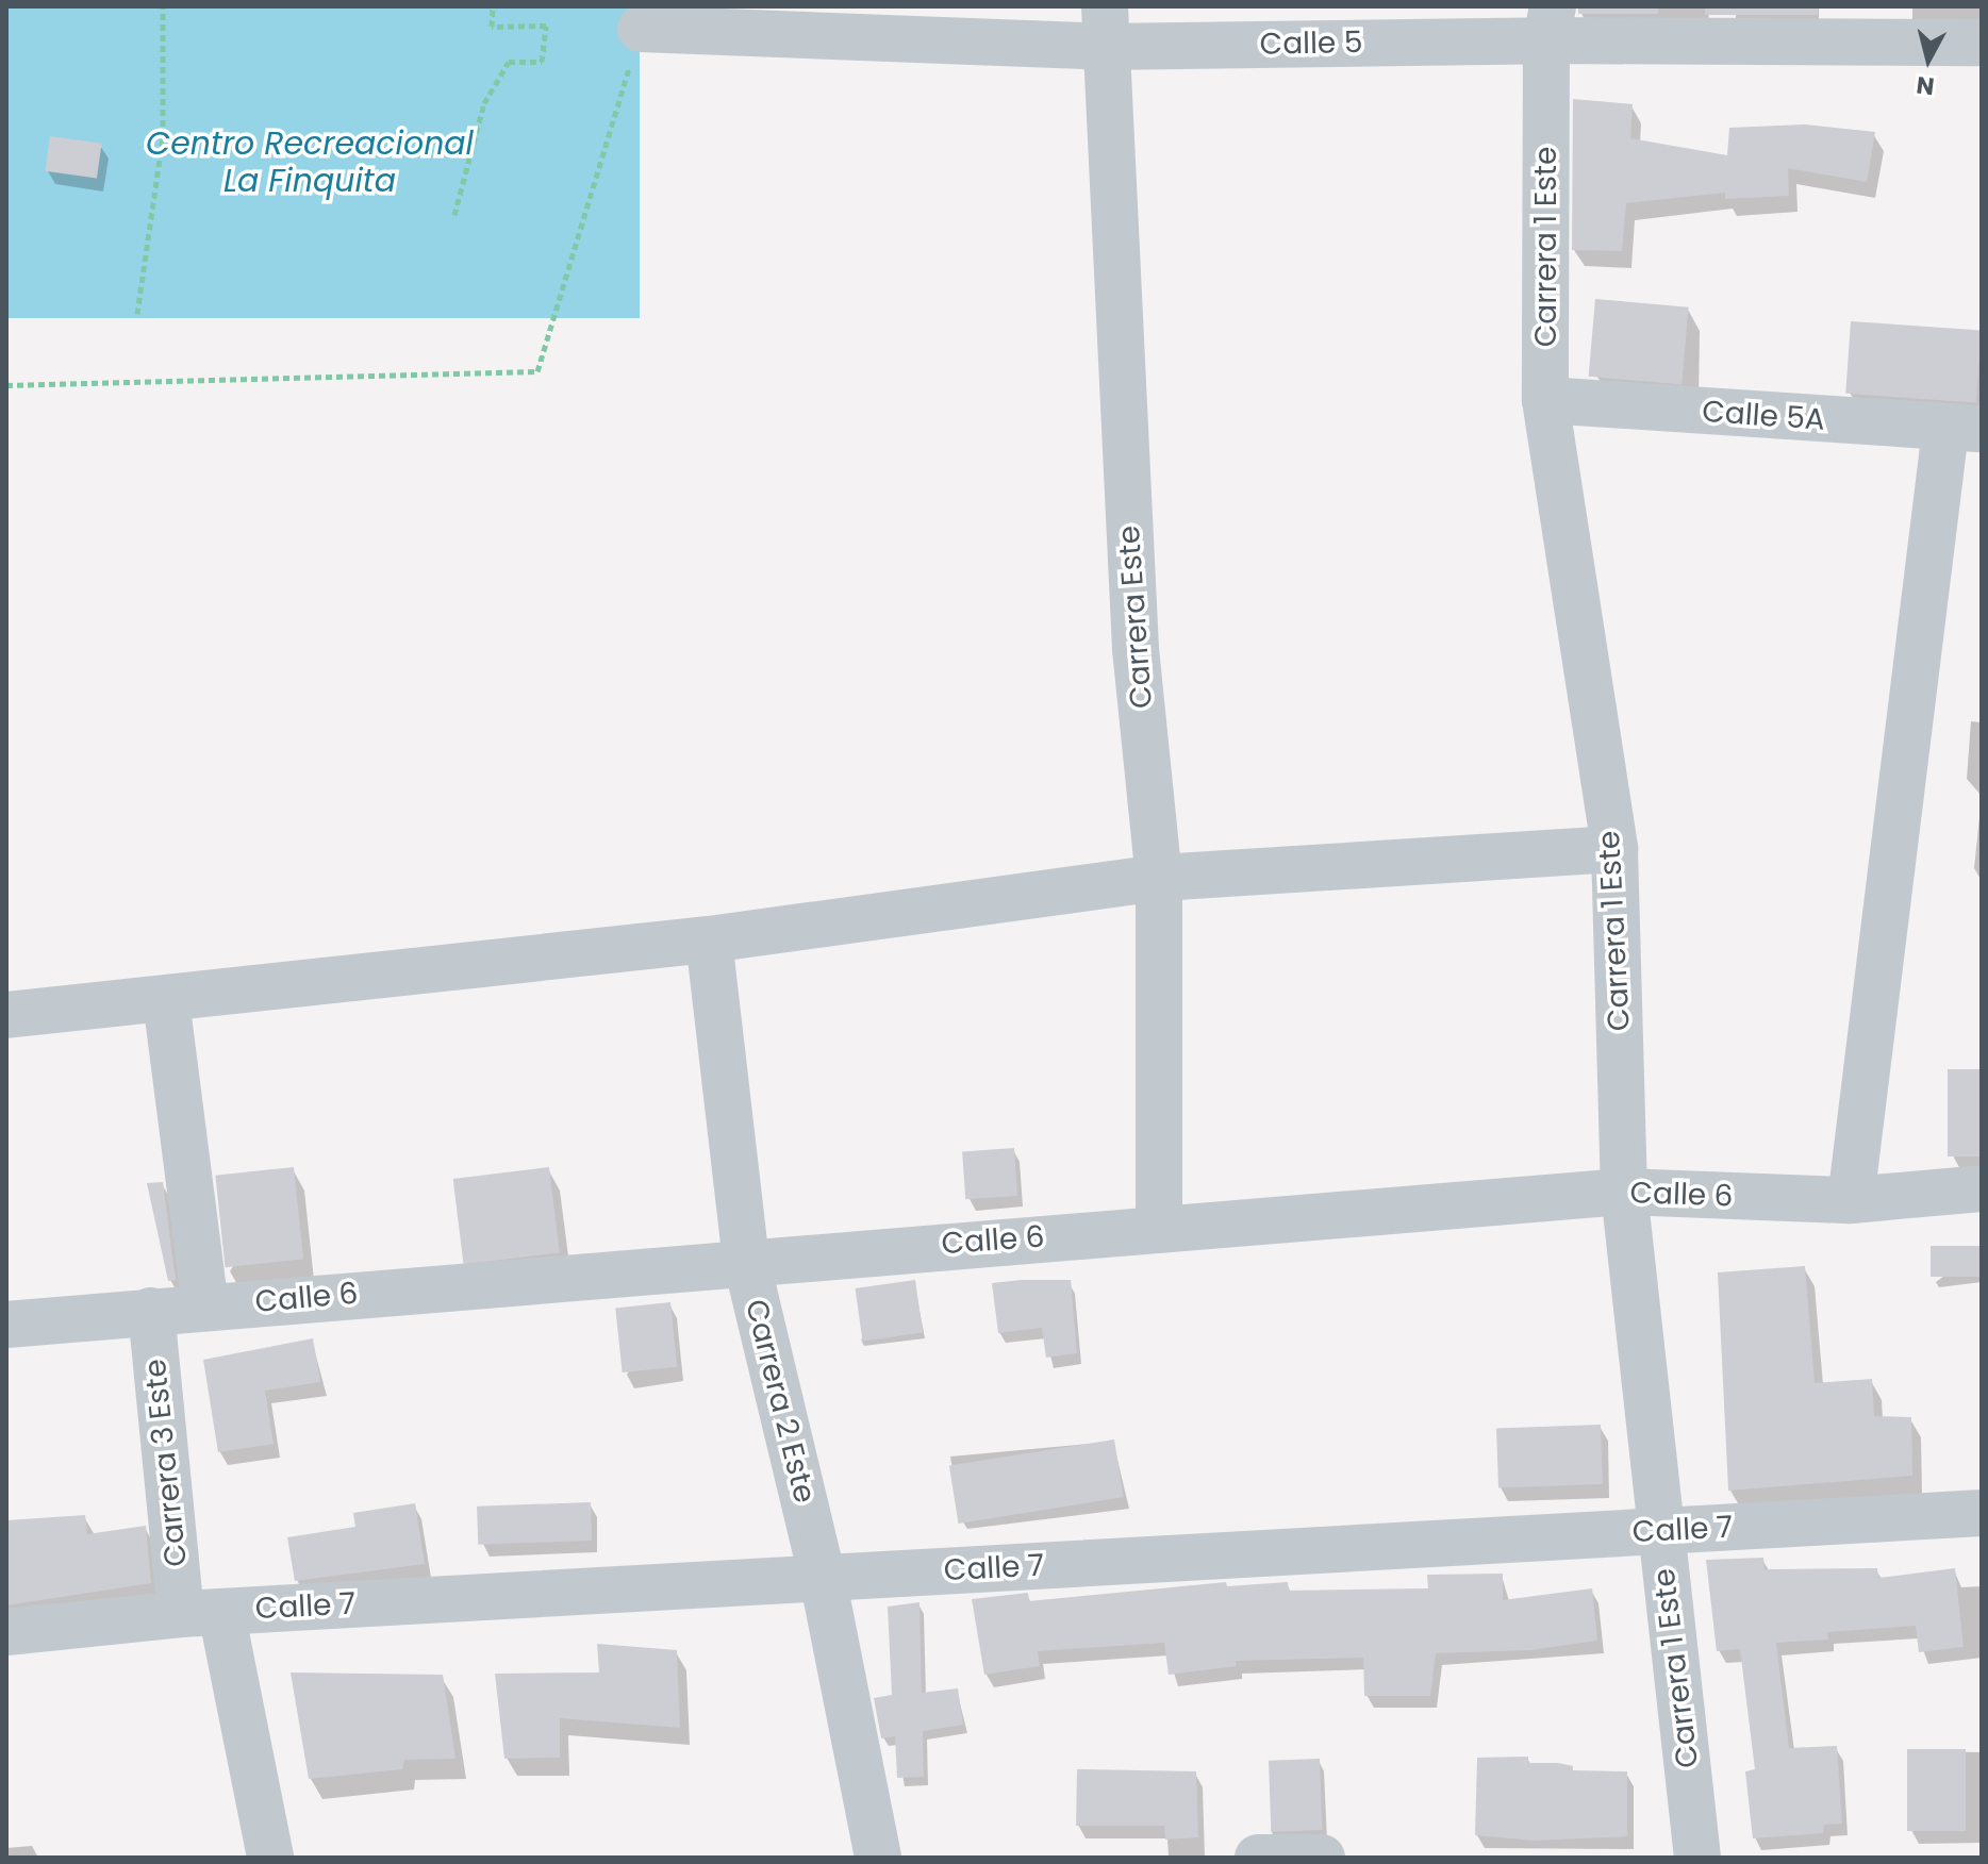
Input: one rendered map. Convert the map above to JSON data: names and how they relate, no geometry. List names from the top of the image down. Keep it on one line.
{"streets":{"street":["Calle 5","Carrera 1 Este","Calle 5A","Carrera Este","Calle 6","Carrera 2 Este","Carrera 3 Este","Calle 7"]},"crossings":[["Calle 5","Carrera 1 Este"],["Calle 5","Carrera Este"],["Carrera 1 Este","Calle 5A"],["Carrera 1 Este","Calle 6"],["Carrera 1 Este","Calle 7"],["Carrera Este","Calle 6"],["Calle 6","Carrera 2 Este"],["Calle 6","Carrera 3 Este"],["Carrera 2 Este","Calle 7"],["Carrera 3 Este","Calle 7"]],"water":["Centro Recreacional La Finquita"],"north":"bottom"}
